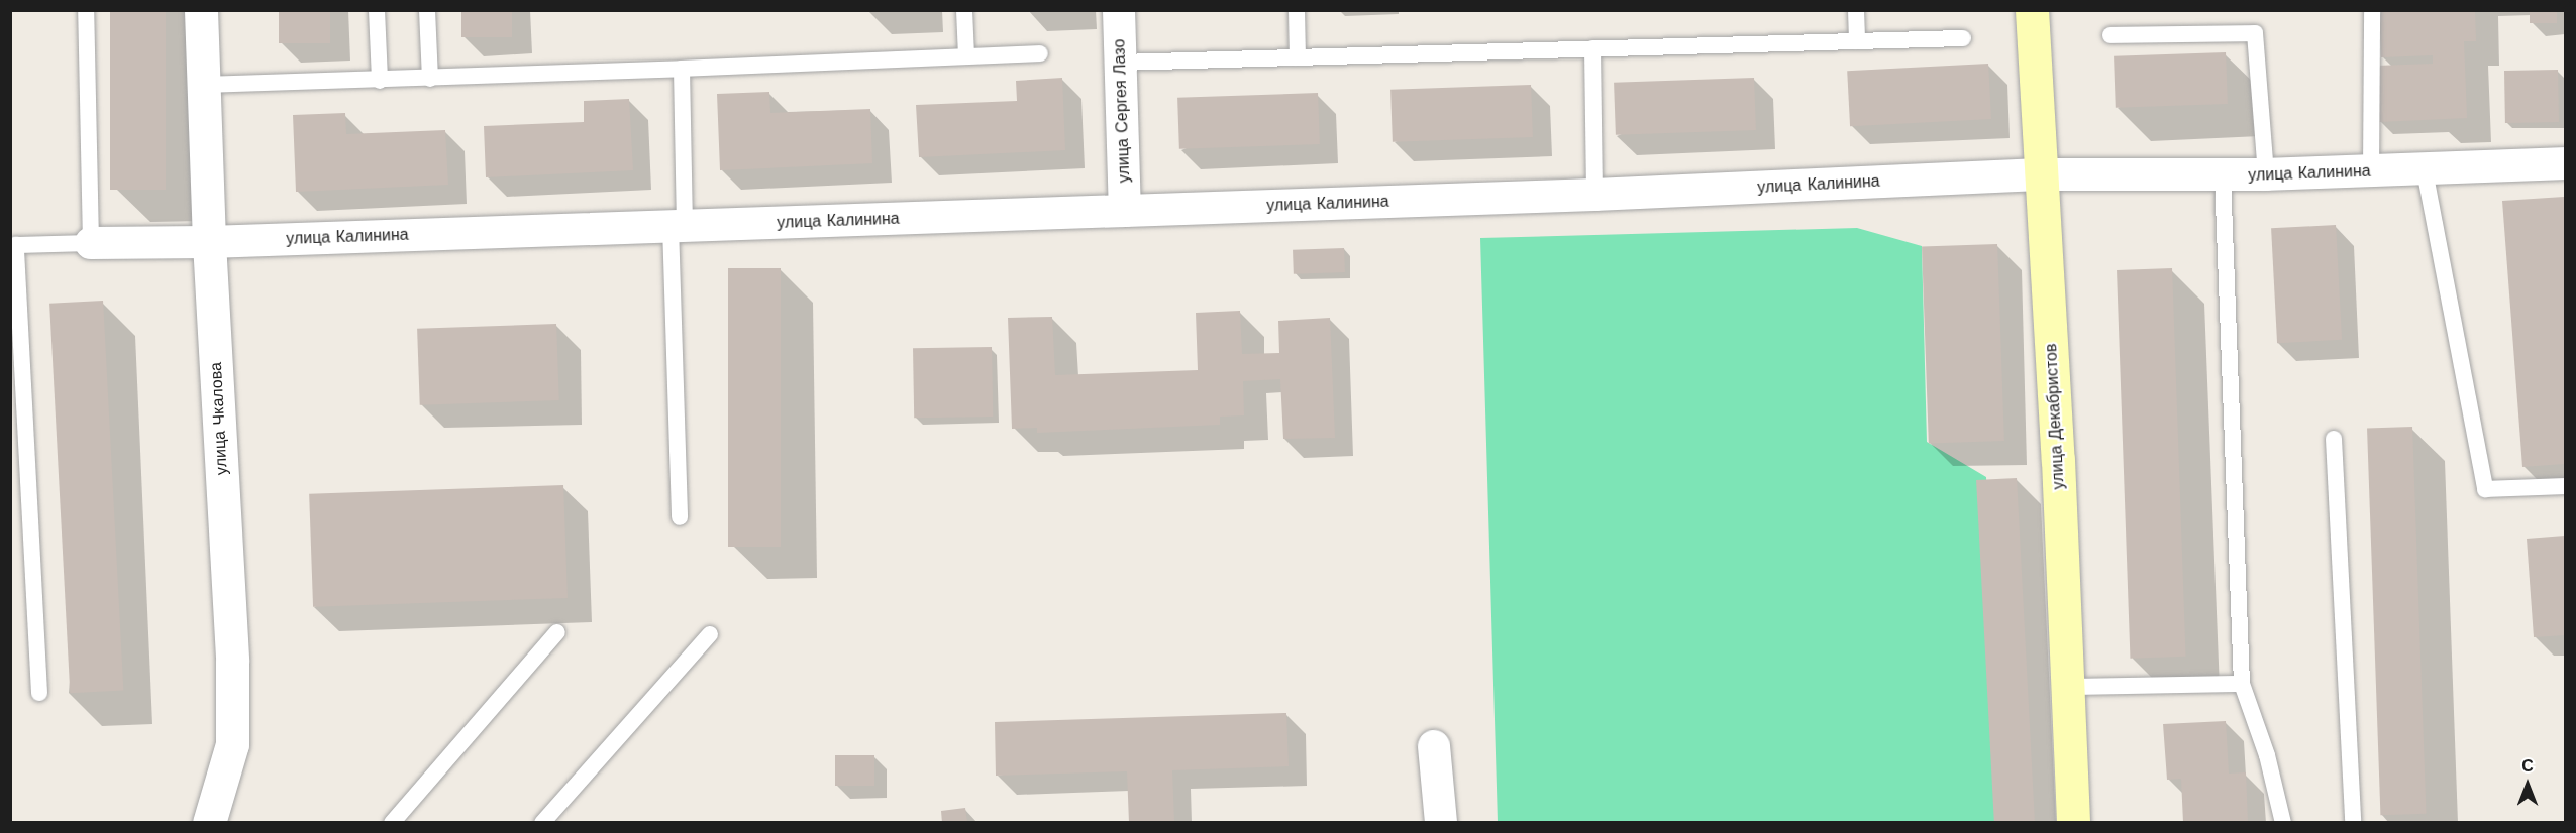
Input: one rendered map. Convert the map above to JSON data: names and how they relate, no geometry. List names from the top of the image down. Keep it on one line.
{"streets":{"main road":["улица Декабристов"],"street":["улица Сергея Лазо","улица Калинина","улица Чкалова"]},"crossings":[["улица Сергея Лазо","улица Калинина"],["улица Калинина","улица Декабристов"],["улица Калинина","улица Чкалова"]],"north":"top"}
